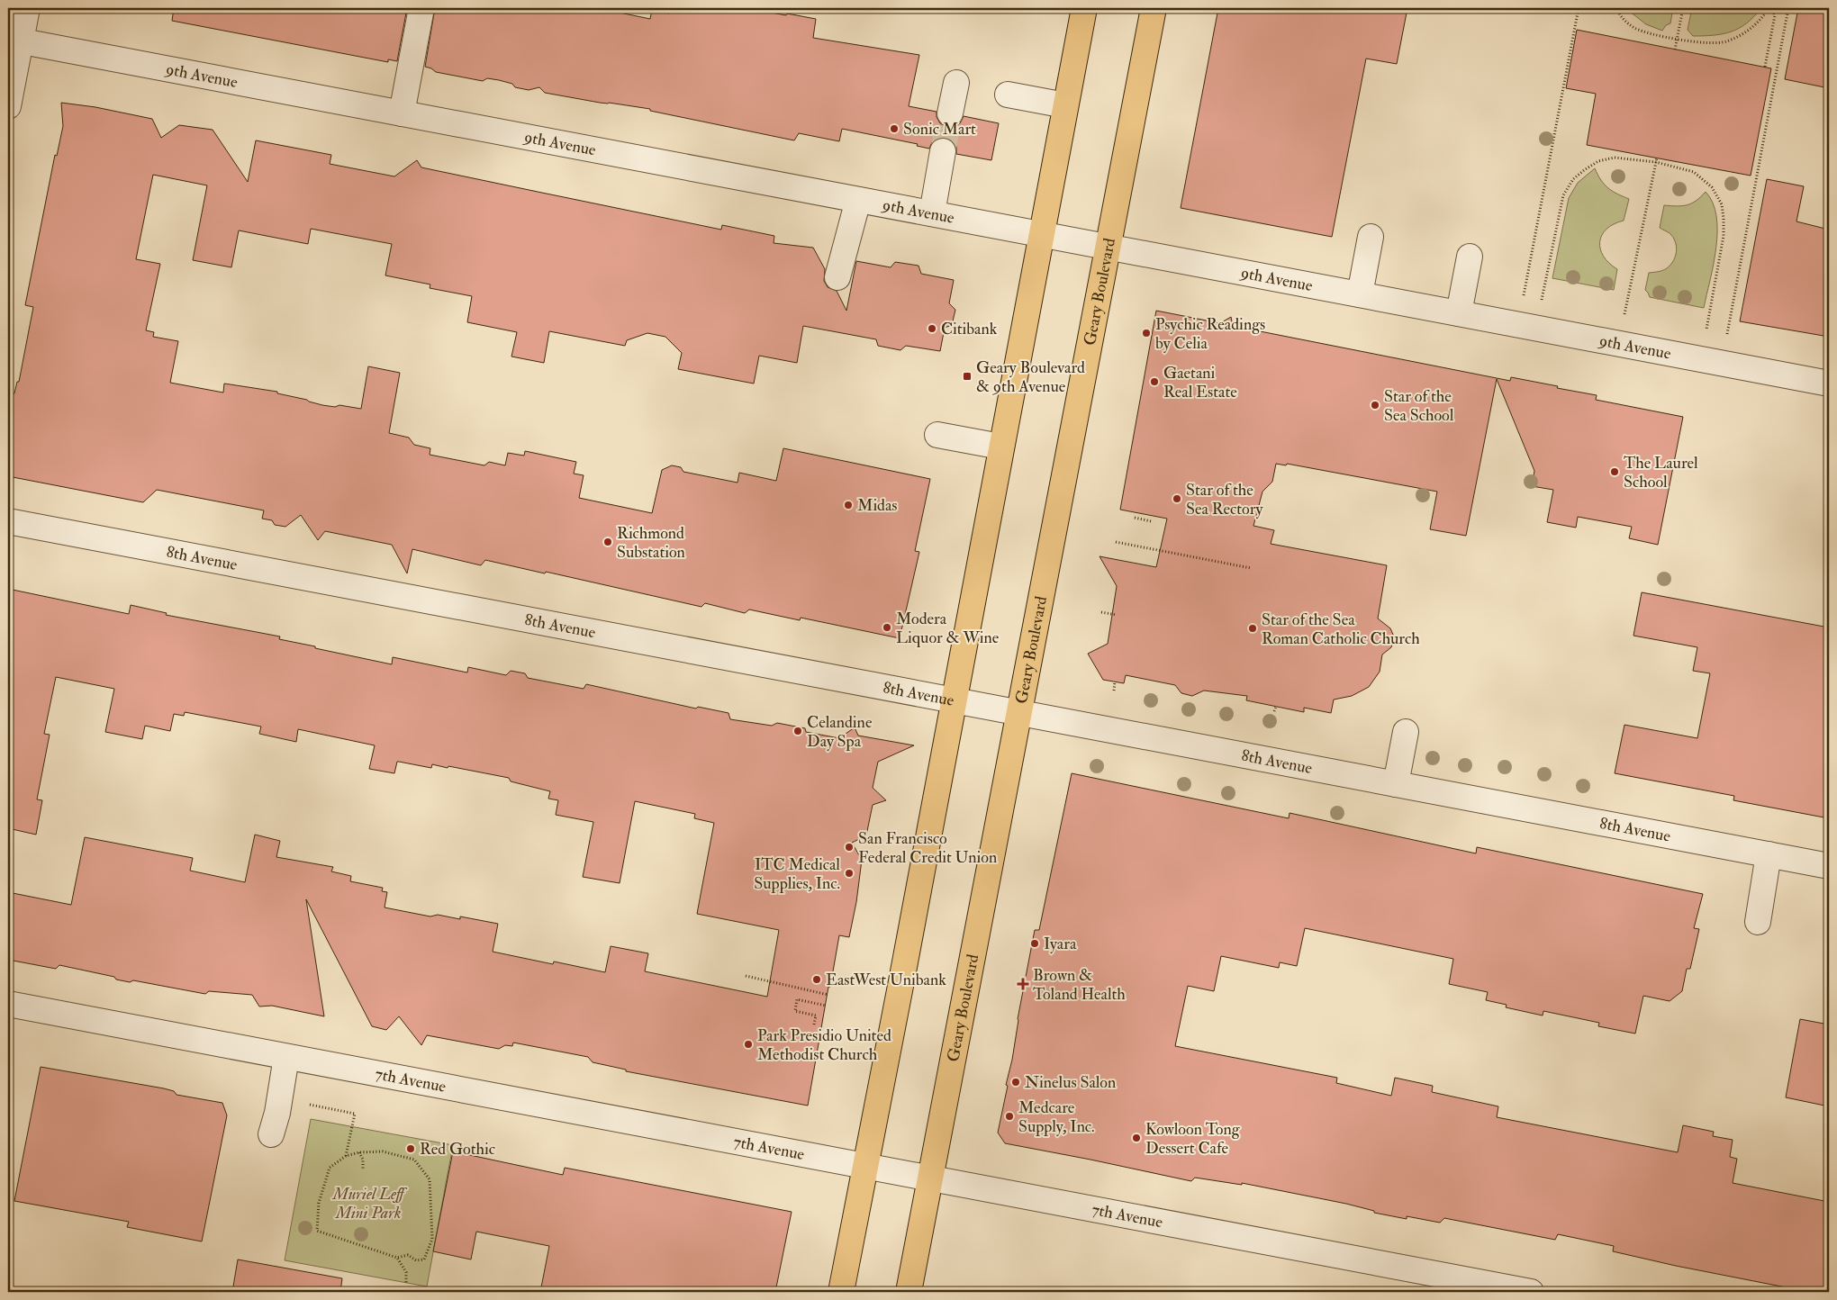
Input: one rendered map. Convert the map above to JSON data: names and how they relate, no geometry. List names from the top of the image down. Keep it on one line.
{"streets":{"main road":["Geary Boulevard"],"street":["9th Avenue","8th Avenue","7th Avenue"]},"crossings":[["9th Avenue","Geary Boulevard"],["Geary Boulevard","8th Avenue"],["Geary Boulevard","7th Avenue"]],"parks":["Muriel Leff Mini Park"],"places":{"other":["Sonic Mart","Citibank","Psychic Readings by Celia","Gaetani Real Estate","Star of the Sea School","The Laurel School","Star of the Sea Rectory","Midas","Richmond Substation","Modera Liquor & Wine","Star of the Sea Roman Catholic Church","Celandine Day Spa","San Francisco Federal Credit Union","ITC Medical Supplies, Inc.","Iyara","EastWest Unibank","Park Presidio United Methodist Church","Ninelus Salon","Medcare Supply, Inc.","Kowloon Tong Dessert Cafe","Red Gothic"],"transit":["Geary Boulevard & 9th Avenue"],"health":["Brown & Toland Health"]}}
